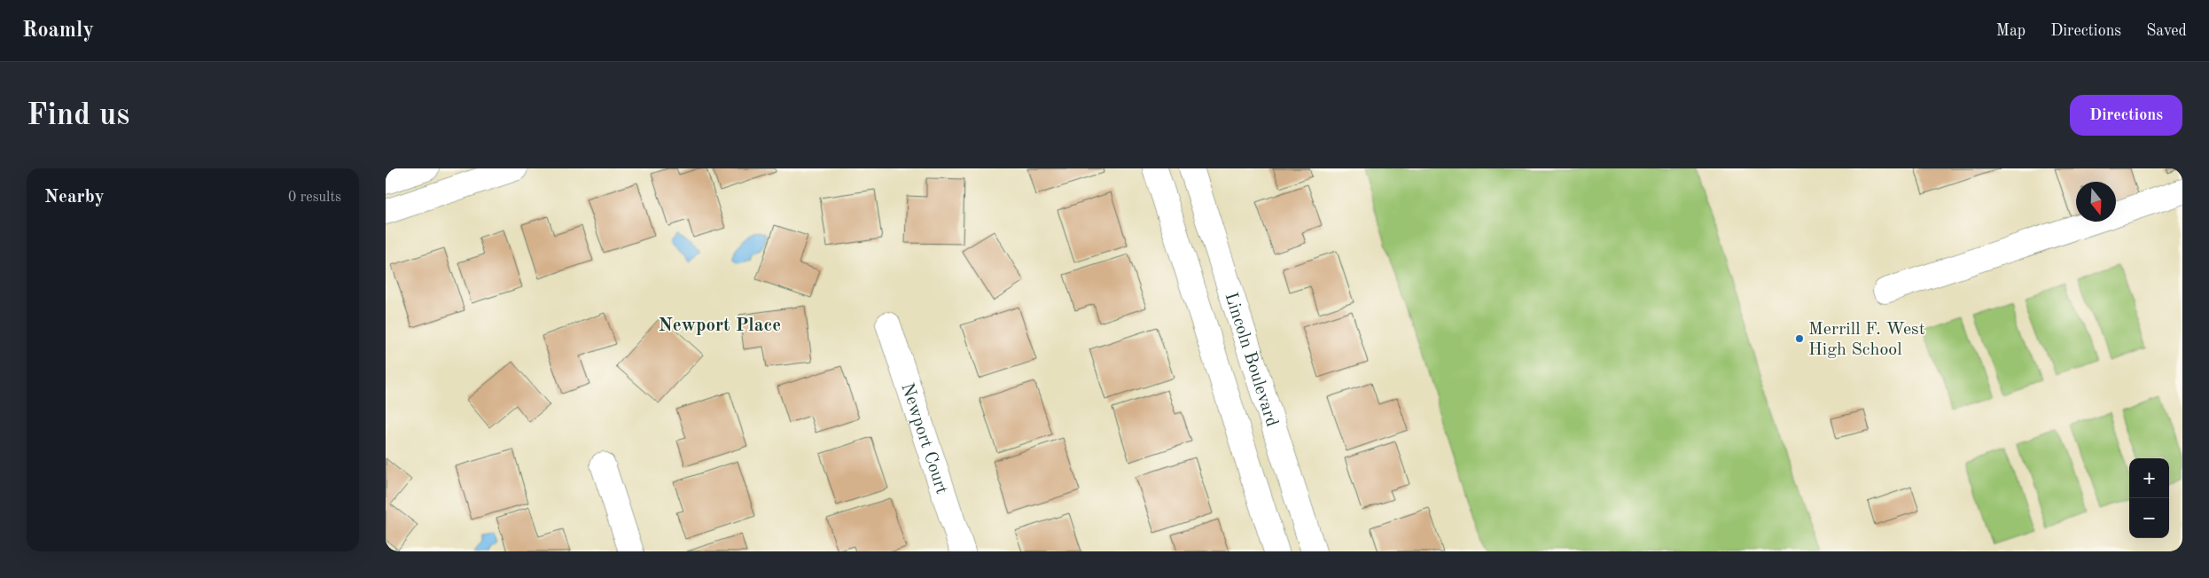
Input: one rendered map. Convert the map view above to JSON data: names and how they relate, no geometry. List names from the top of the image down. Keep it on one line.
{"streets":{"street":["Lincoln Boulevard","Newport Court"]},"districts":["Newport Place"],"places":["Merrill F. West High School"],"north":"bottom","page":{"header":"Roamly","nav":["Map","Directions","Saved"],"buttons":"Directions","title":"Find us","heading":["Nearby","0 results"],"map_buttons":["+","−"]}}
